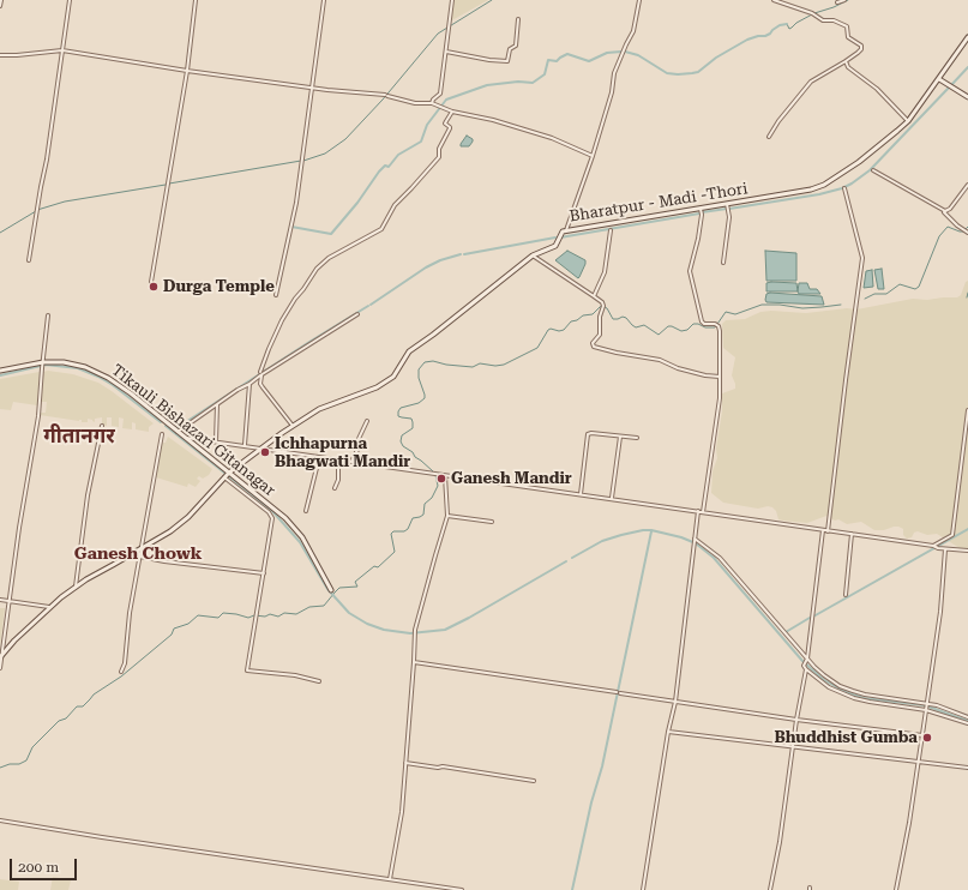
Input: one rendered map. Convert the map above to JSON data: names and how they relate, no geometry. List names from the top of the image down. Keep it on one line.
{"streets":{"main road":["Bharatpur - Madi -Thori","Tikauli Bishazari Gitanagar"]},"crossings":[["Bharatpur - Madi -Thori","Tikauli Bishazari Gitanagar"]],"districts":["गीतानगर","Ganesh Chowk"],"places":["Durga Temple","Ichhapurna Bhagwati Mandir","Ganesh Mandir","Bhuddhist Gumba"],"scale_bar":"200 m"}
